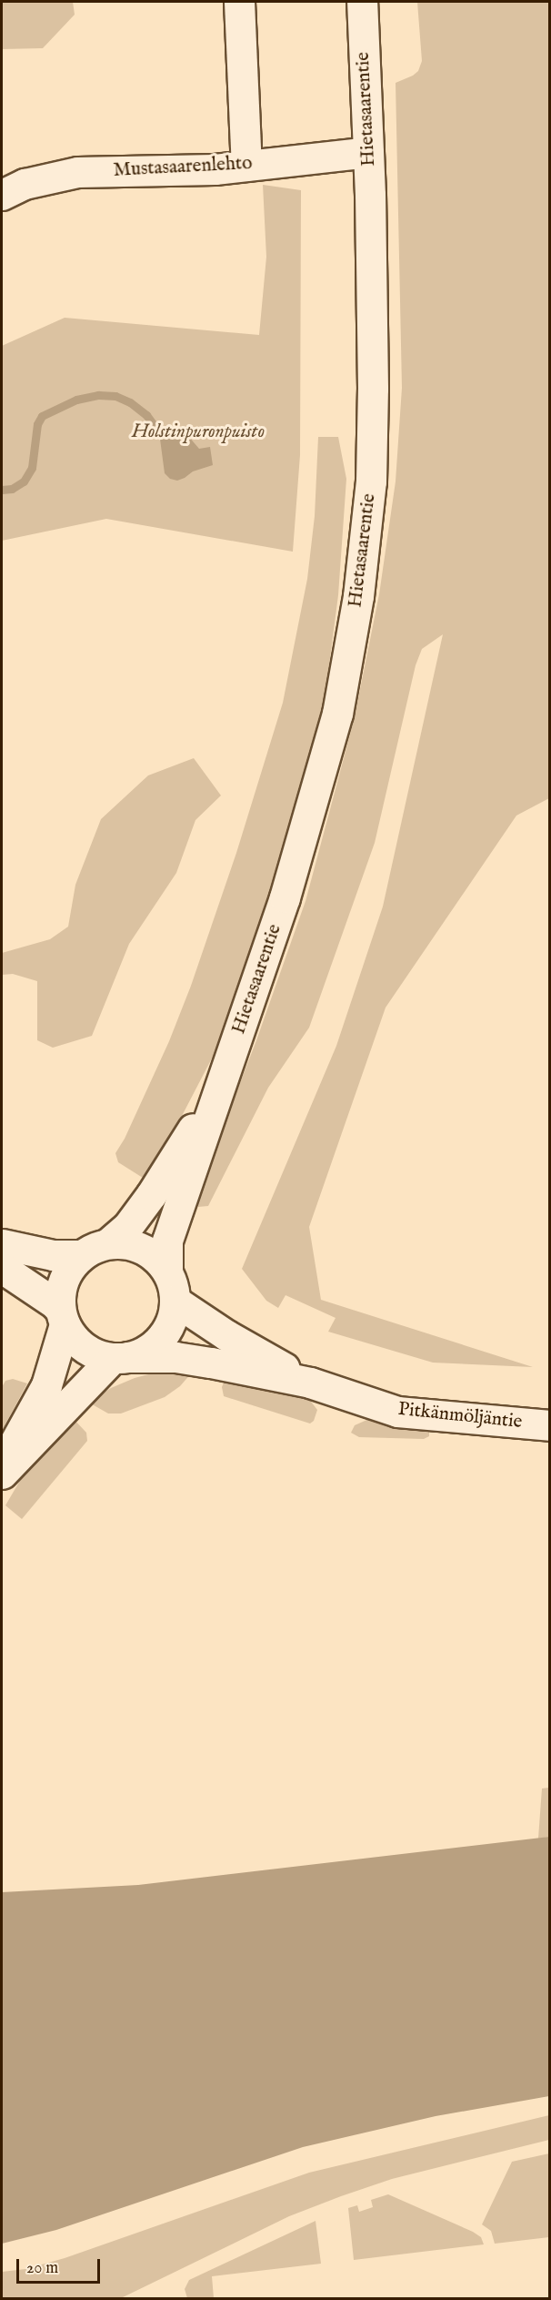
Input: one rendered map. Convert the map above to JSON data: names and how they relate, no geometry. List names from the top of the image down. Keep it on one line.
{"streets":{"street":["Hietasaarentie","Mustasaarenlehto","Pitkänmöljäntie"]},"crossings":[["Hietasaarentie","Mustasaarenlehto"],["Hietasaarentie","Pitkänmöljäntie"]],"parks":["Holstinpuronpuisto"],"scale_bar":"20 m"}
